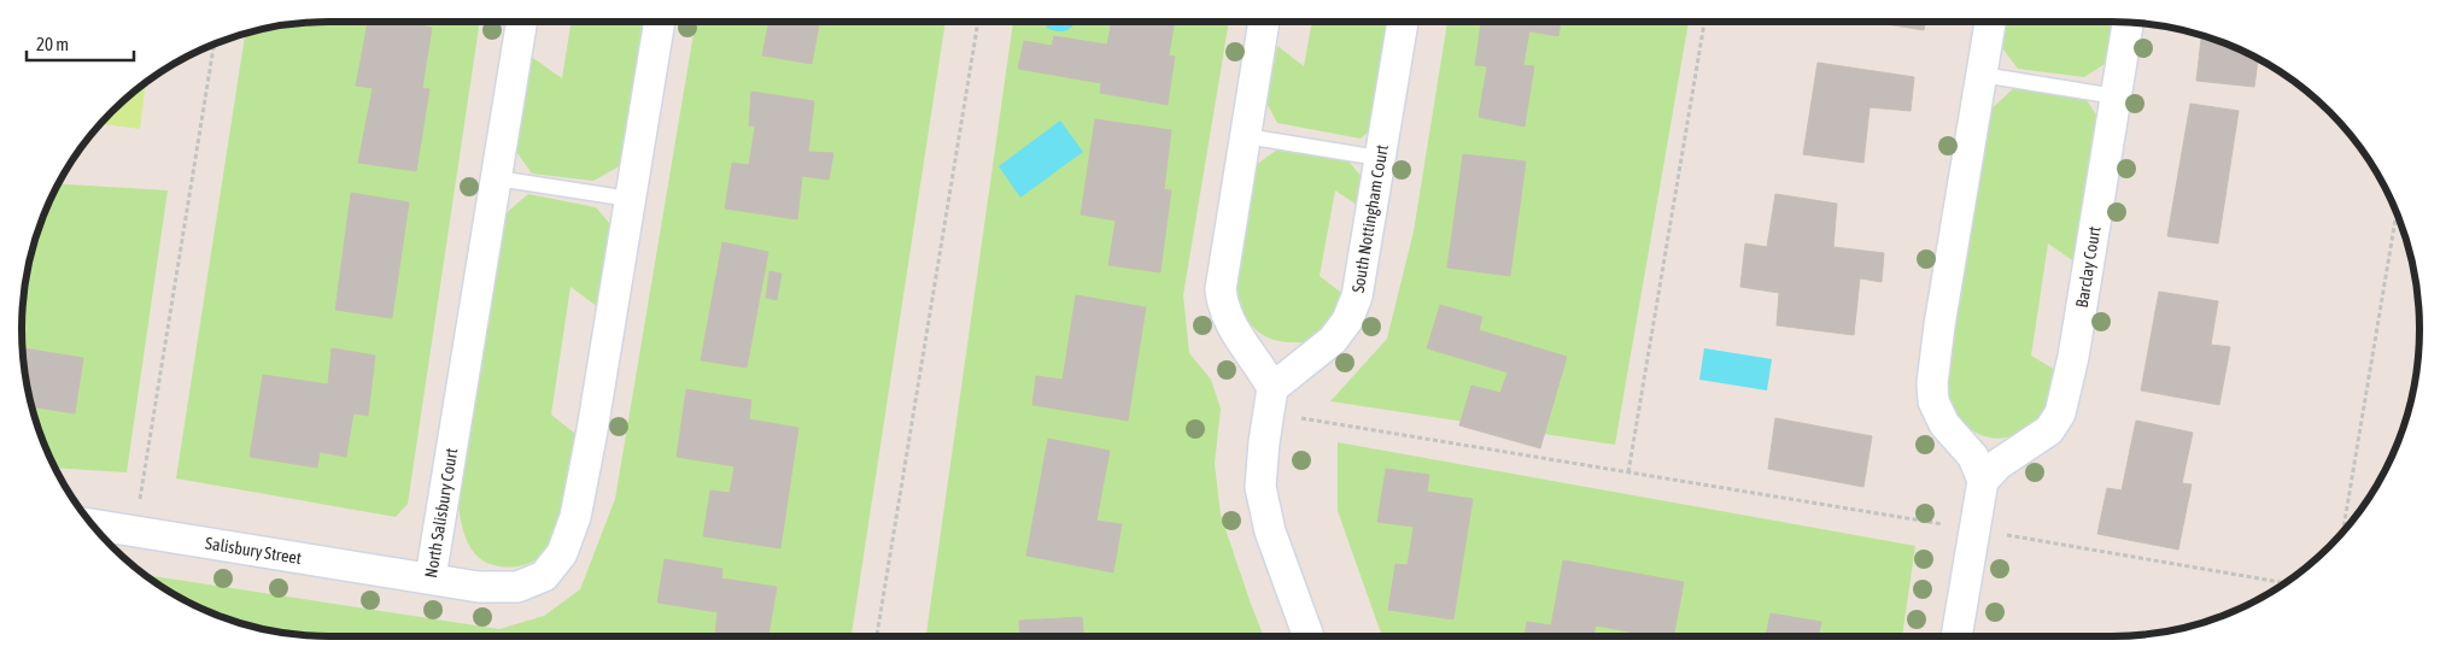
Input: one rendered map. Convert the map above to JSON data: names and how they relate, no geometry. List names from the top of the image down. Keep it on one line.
{"streets":{"street":["South Nottingham Court","Barclay Court","North Salisbury Court","Salisbury Street"]},"crossings":[["North Salisbury Court","Salisbury Street"]],"scale_bar":"20 m"}
